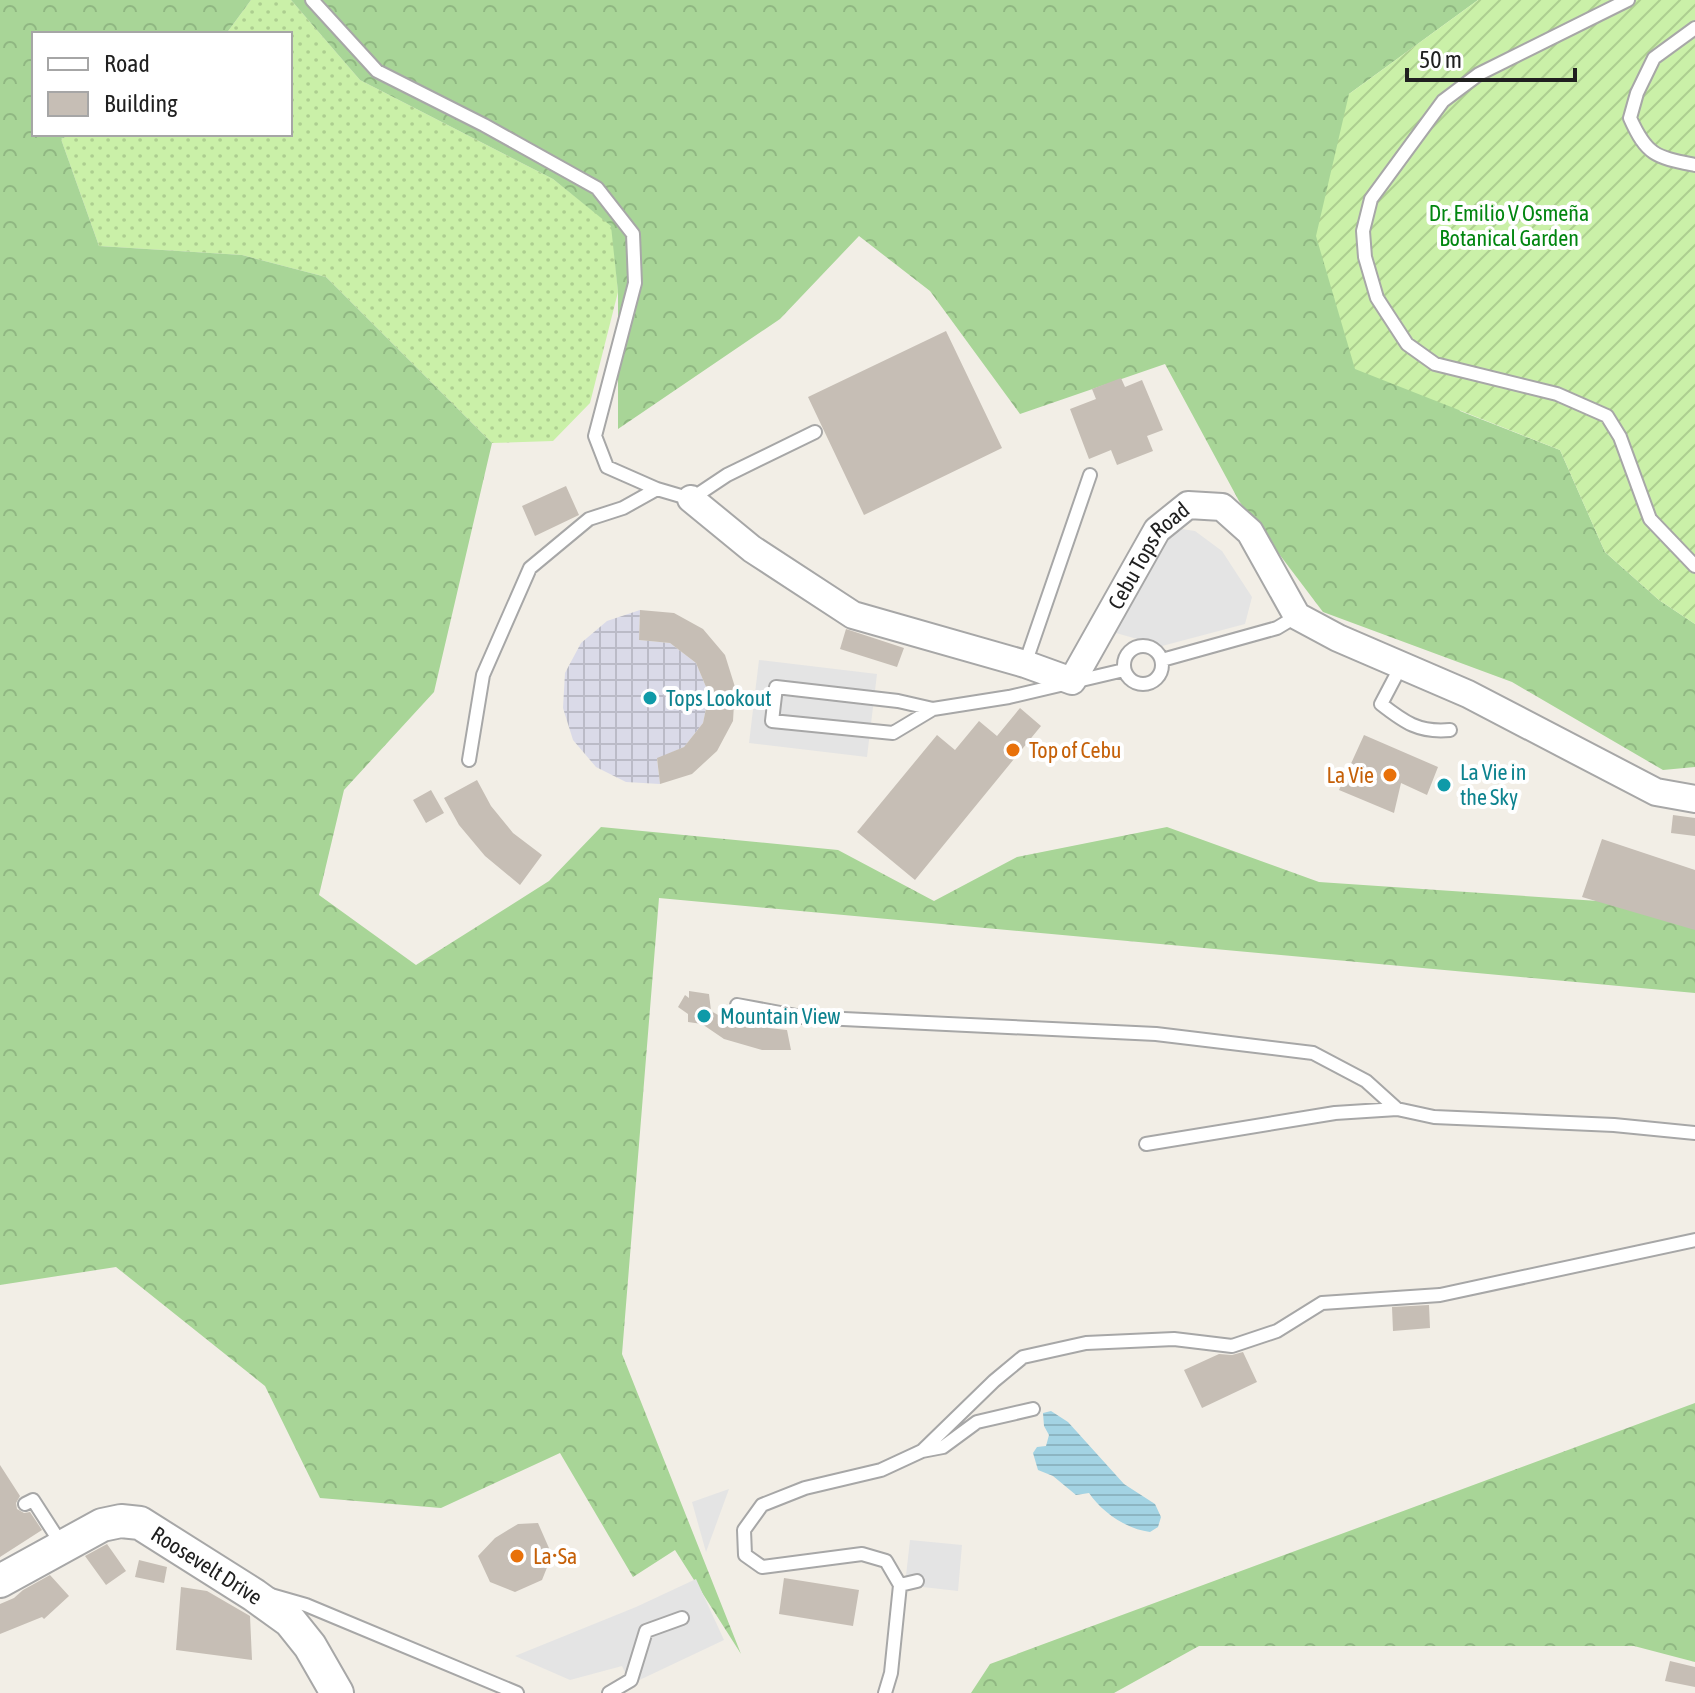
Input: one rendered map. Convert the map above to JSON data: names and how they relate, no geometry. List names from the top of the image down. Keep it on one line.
{"streets":{"street":["Cebu Tops Road","Roosevelt Drive"]},"parks":["Dr. Emilio V Osmeña Botanical Garden"],"places":["Tops Lookout","Top of Cebu","La Vie","La Vie in the Sky","Mountain View","La•Sa"],"legend":["Road","Building"],"scale_bar":"50 m"}
